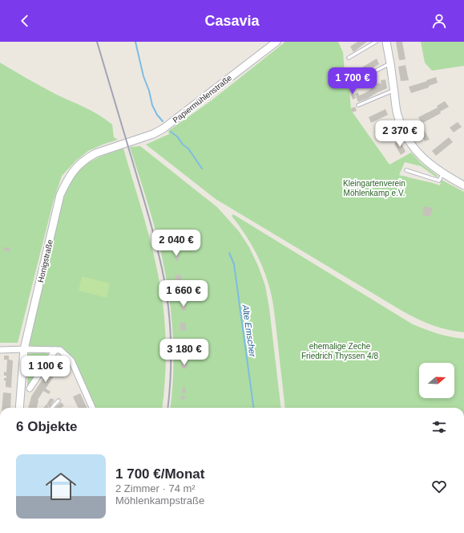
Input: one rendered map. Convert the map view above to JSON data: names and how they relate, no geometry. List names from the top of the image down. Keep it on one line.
{"streets":{"main road":["Papiermühlenstraße","Honigstraße"]},"crossings":[["Papiermühlenstraße","Honigstraße"]],"water":["Alte Emscher"],"parks":["Kleingartenverein Möhlenkamp e.V.","ehemalige Zeche Friedrich Thyssen 4/8"],"north":"right","page":{"header":"Casavia","price":["1 700 €","2 370 €","2 040 €","1 660 €","3 180 €","1 100 €"],"heading":"6 Objekte","list":[{"name":"1 700 €/Monat","note":"2 Zimmer · 74 m² · Möhlenkampstraße"}]}}
